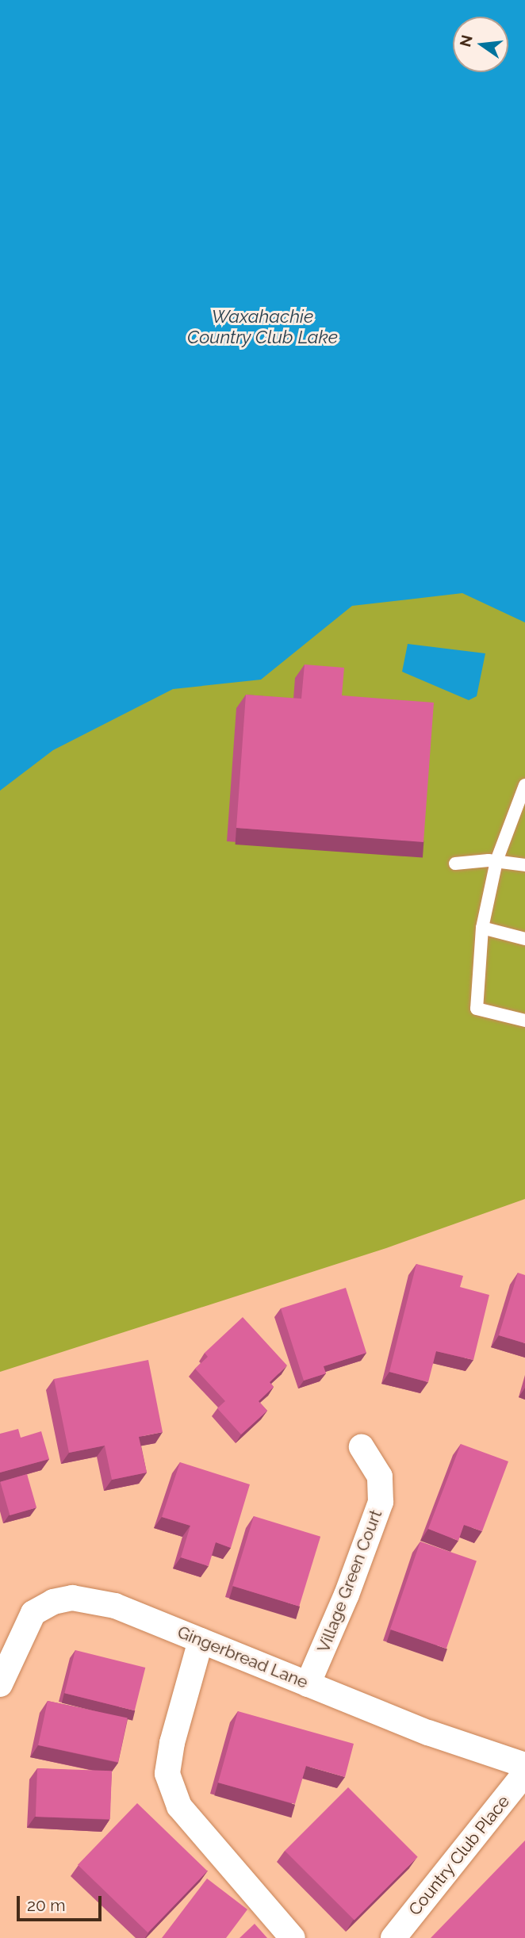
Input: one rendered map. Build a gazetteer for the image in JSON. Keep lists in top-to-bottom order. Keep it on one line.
{"streets":{"street":["Village Green Court","Gingerbread Lane","Country Club Place"]},"crossings":[["Village Green Court","Gingerbread Lane"]],"water":["Waxahachie Country Club Lake"],"scale_bar":"20 m","north":"left"}
